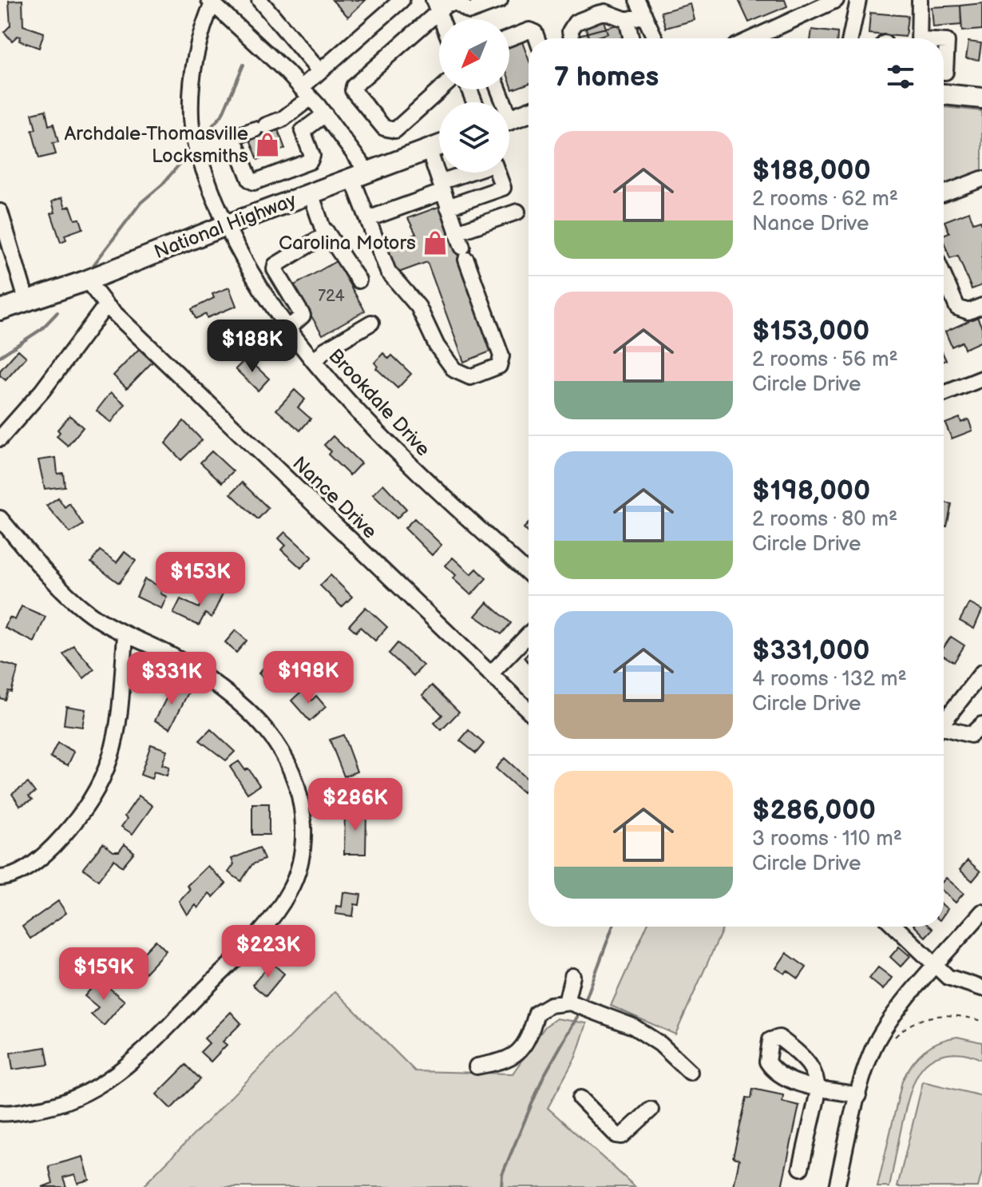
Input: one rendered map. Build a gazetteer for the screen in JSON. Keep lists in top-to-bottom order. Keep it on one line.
{"streets":{"main road":["National Highway"],"street":["Brookdale Drive","Nance Drive"]},"crossings":[["National Highway","Brookdale Drive"],["National Highway","Nance Drive"]],"places":{"shop":["Archdale-Thomasville Locksmiths","Carolina Motors"]},"house_numbers":["724"],"north":"bottom left","page":{"heading":"7 homes","list":[{"name":"$188,000","note":"2 rooms · 62 m² · Nance Drive"},{"name":"$153,000","note":"2 rooms · 56 m² · Circle Drive"},{"name":"$198,000","note":"2 rooms · 80 m² · Circle Drive"},{"name":"$331,000","note":"4 rooms · 132 m² · Circle Drive"},{"name":"$286,000","note":"3 rooms · 110 m² · Circle Drive"}],"price":["$188K","$153K","$198K","$331K","$286K","$223K","$159K"]}}
